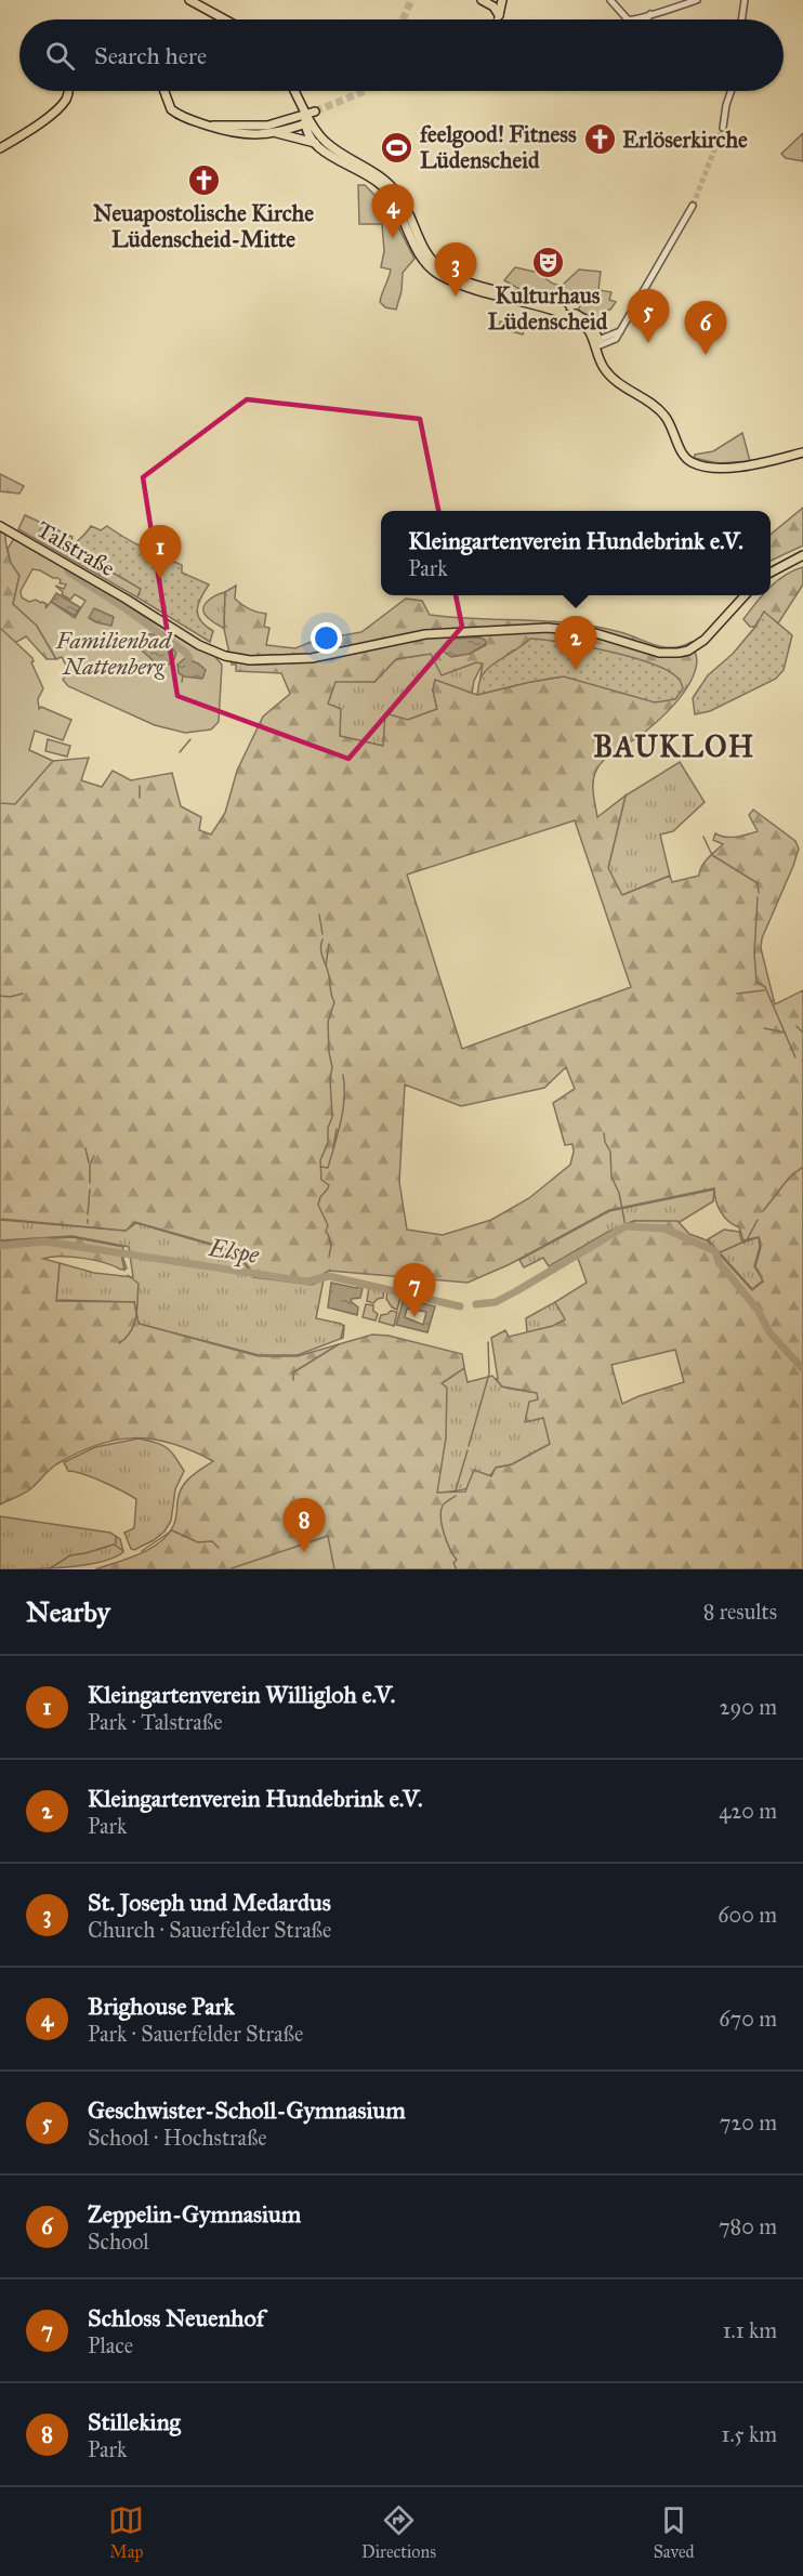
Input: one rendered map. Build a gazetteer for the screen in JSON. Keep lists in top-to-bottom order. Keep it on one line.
{"streets":{"main road":["Talstraße"]},"districts":["BAUKLOH"],"water":["Elspe"],"parks":["Familienbad Nattenberg"],"places":{"church":["Erlöserkirche","Neuapostolische Kirche Lüdenscheid-Mitte"],"sports":["feelgood! Fitness Lüdenscheid"],"theatre":["Kulturhaus Lüdenscheid"]},"page":{"search":"Search here","pins":["4","3","5","6","1","2","7","8"],"popup":["Kleingartenverein Hundebrink e.V.","Park"],"heading":["Nearby","8 results"],"list":[{"mark":"1","name":"Kleingartenverein Willigloh e.V.","note":"Park · Talstraße","value":"290 m"},{"mark":"2","name":"Kleingartenverein Hundebrink e.V.","note":"Park","value":"420 m"},{"mark":"3","name":"St. Joseph und Medardus","note":"Church · Sauerfelder Straße","value":"600 m"},{"mark":"4","name":"Brighouse Park","note":"Park · Sauerfelder Straße","value":"670 m"},{"mark":"5","name":"Geschwister-Scholl-Gymnasium","note":"School · Hochstraße","value":"720 m"},{"mark":"6","name":"Zeppelin-Gymnasium","note":"School","value":"780 m"},{"mark":"7","name":"Schloss Neuenhof","note":"Place","value":"1.1 km"},{"mark":"8","name":"Stilleking","note":"Park","value":"1.5 km"}],"nav":["Map","Directions","Saved"]}}
